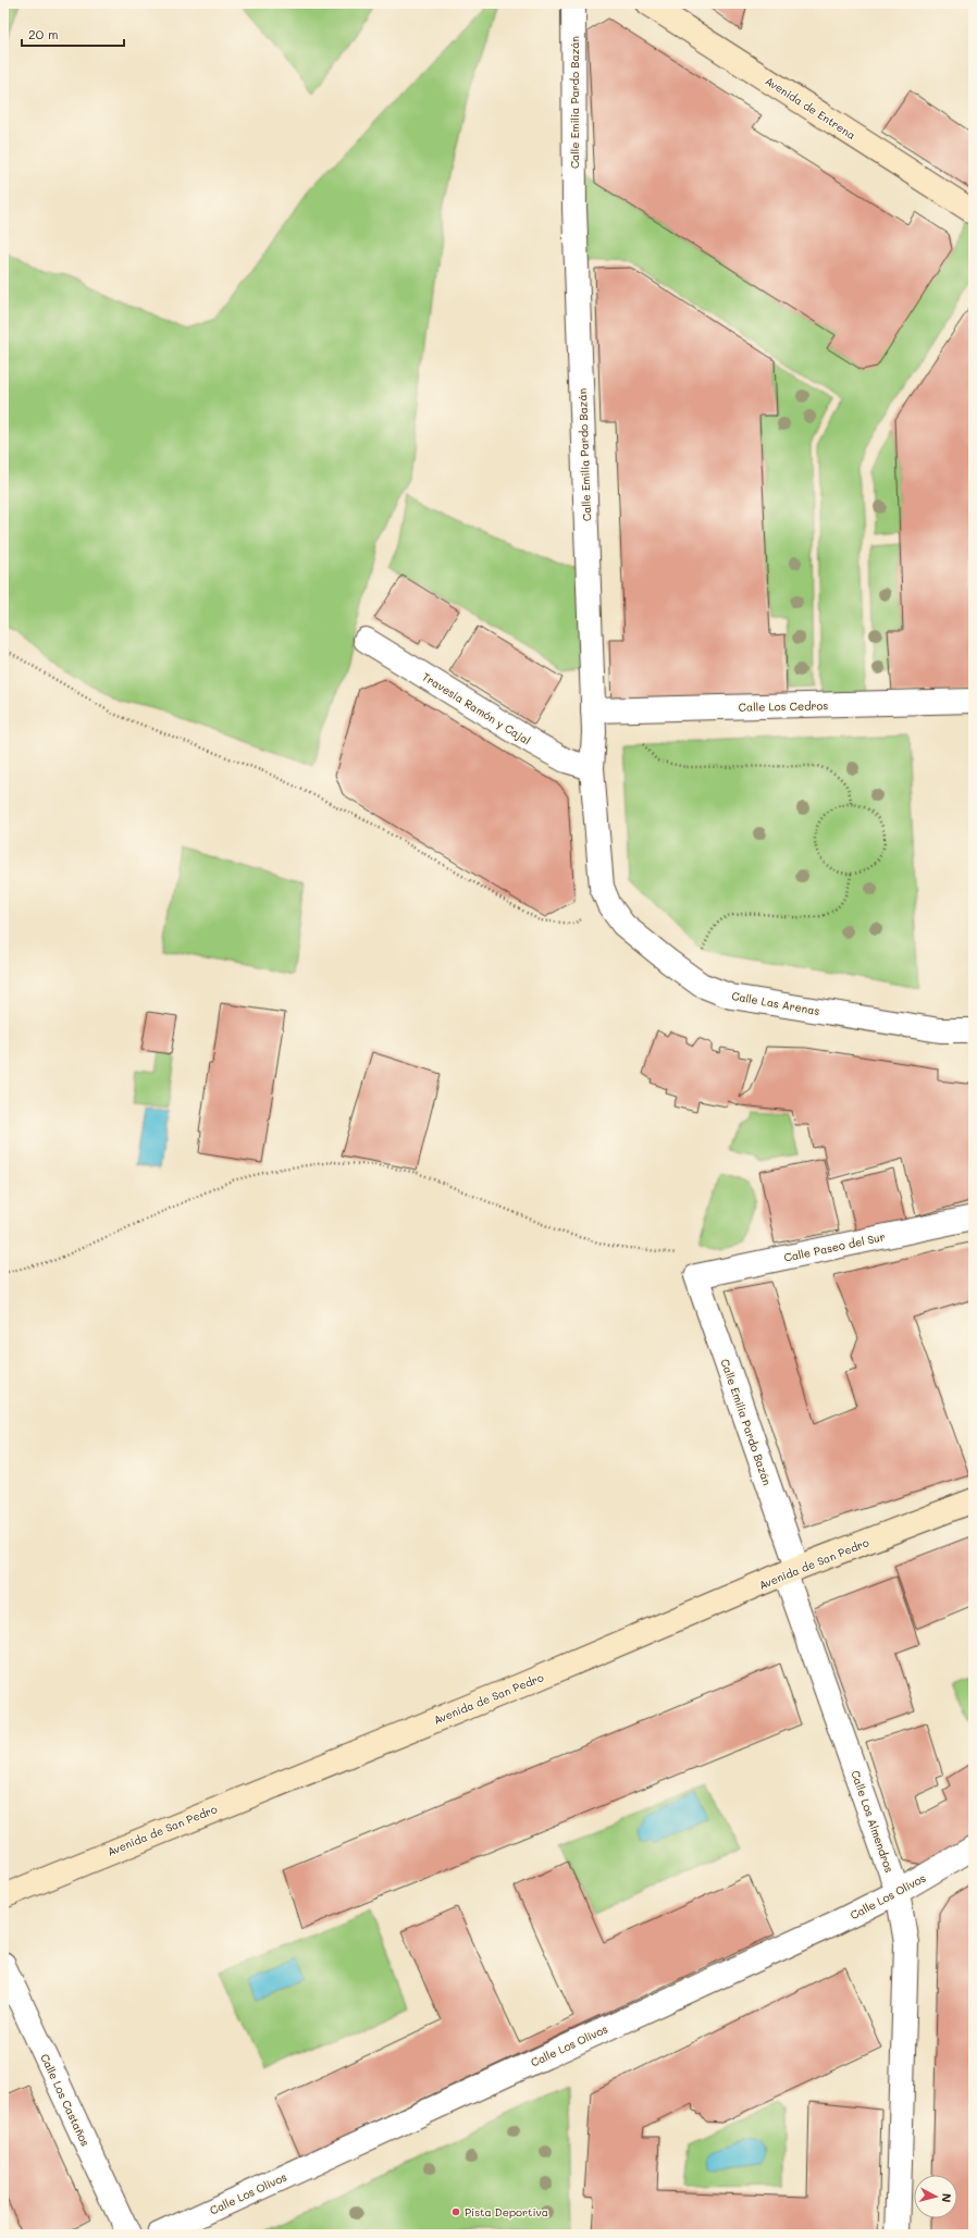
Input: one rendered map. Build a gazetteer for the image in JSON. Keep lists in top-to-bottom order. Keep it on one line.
{"streets":{"main road":["Avenida de Entrena","Avenida de San Pedro"],"street":["Calle Emilia Pardo Bazán","Calle Los Cedros","Travesía Ramón y Cajal","Calle Las Arenas","Calle Paseo del Sur","Calle Los Almendros","Calle Los Olivos","Calle Los Castaños"]},"crossings":[["Calle Emilia Pardo Bazán","Calle Los Cedros"],["Calle Emilia Pardo Bazán","Travesía Ramón y Cajal"],["Calle Emilia Pardo Bazán","Calle Las Arenas"],["Calle Emilia Pardo Bazán","Calle Paseo del Sur"],["Calle Emilia Pardo Bazán","Avenida de San Pedro"],["Calle Emilia Pardo Bazán","Calle Los Almendros"],["Avenida de San Pedro","Calle Los Almendros"],["Calle Los Almendros","Calle Los Olivos"]],"places":["Pista Deportiva"],"scale_bar":"20 m","north":"right"}
